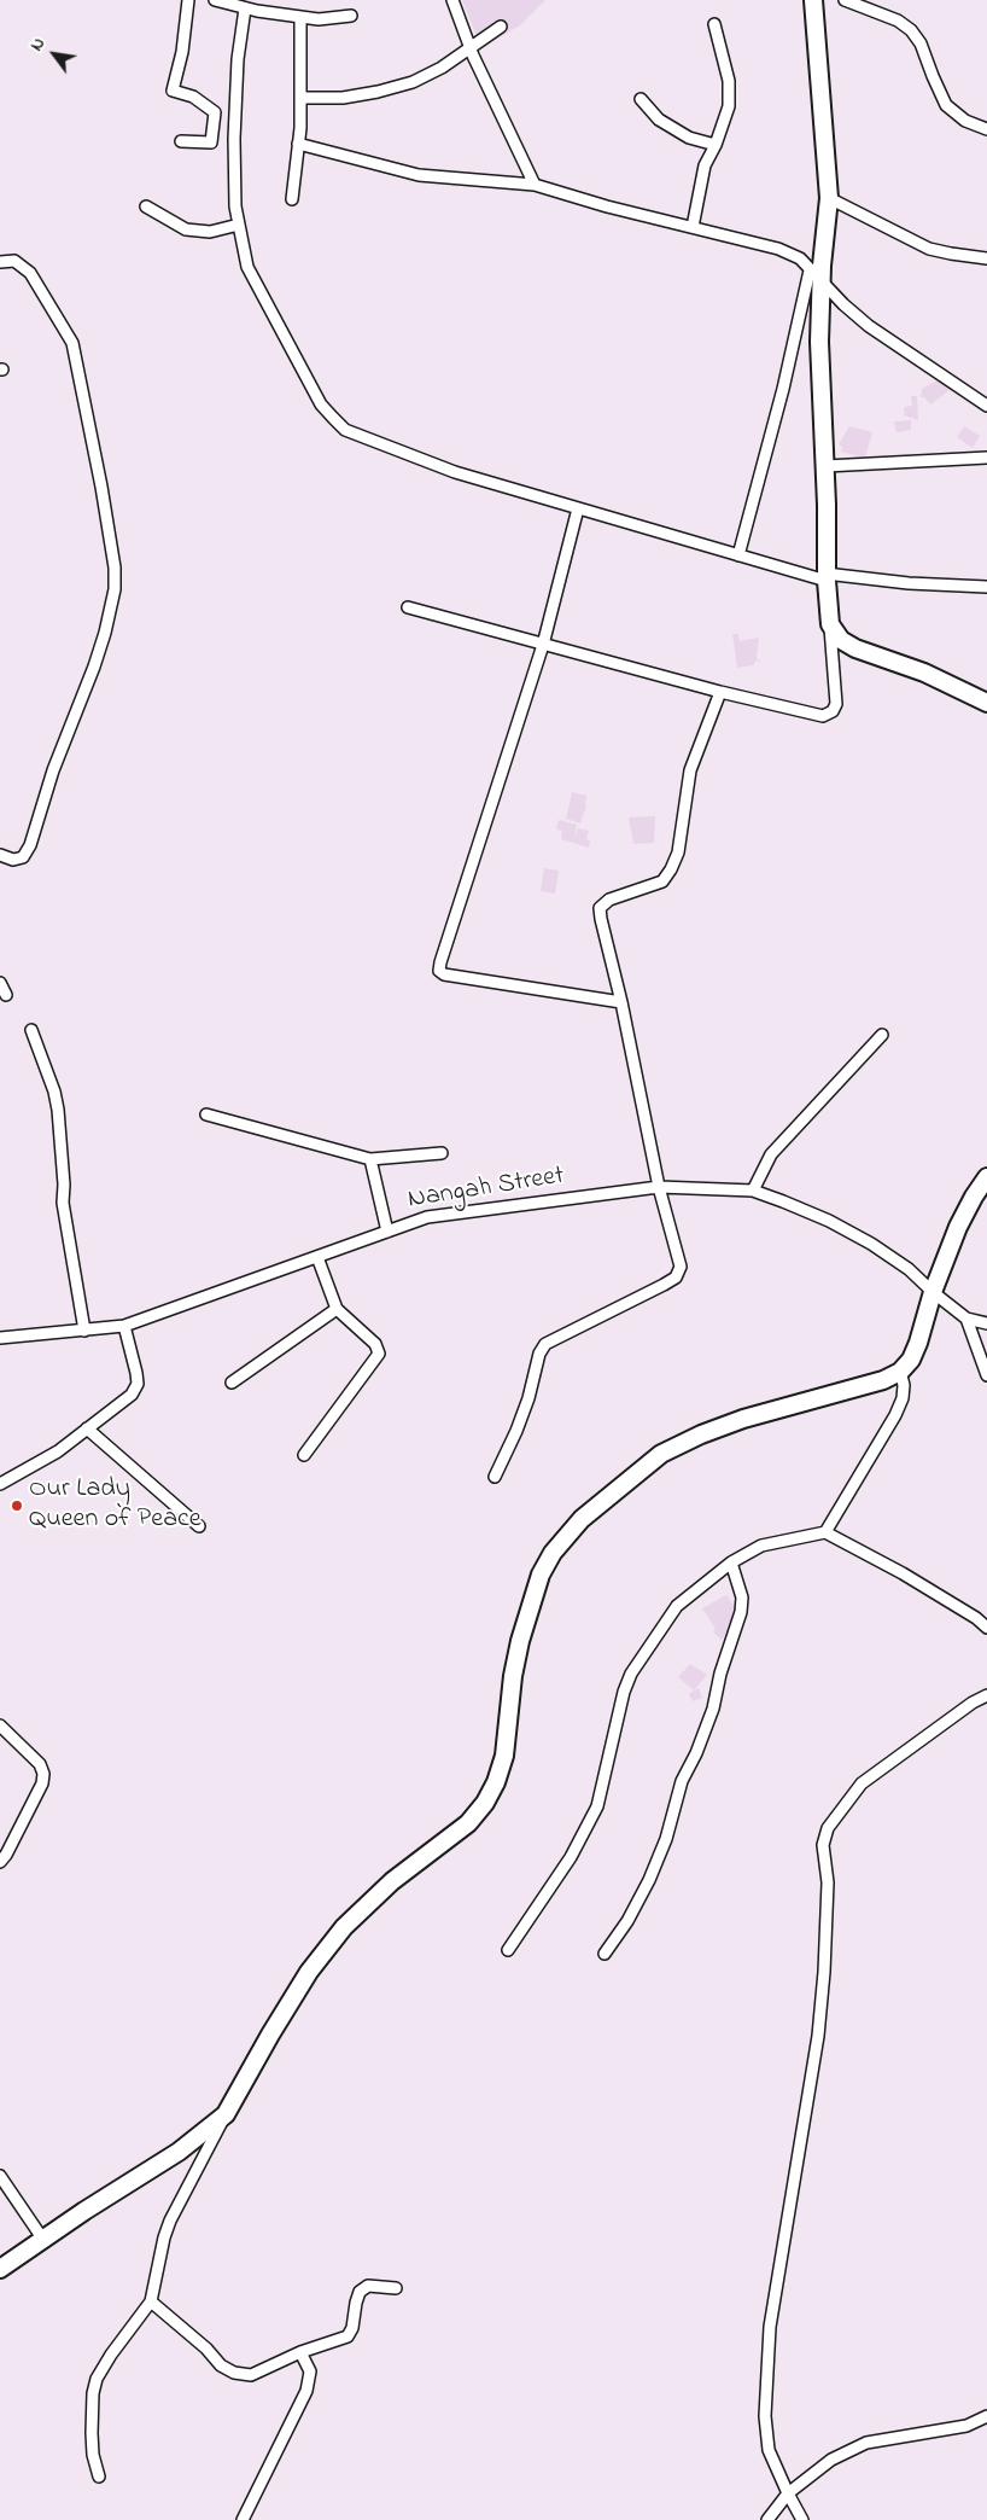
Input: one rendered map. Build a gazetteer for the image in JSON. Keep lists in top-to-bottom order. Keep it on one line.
{"streets":{"street":["Nangah Street"]},"places":["Our Lady Queen of Peace"],"north":"top left"}
